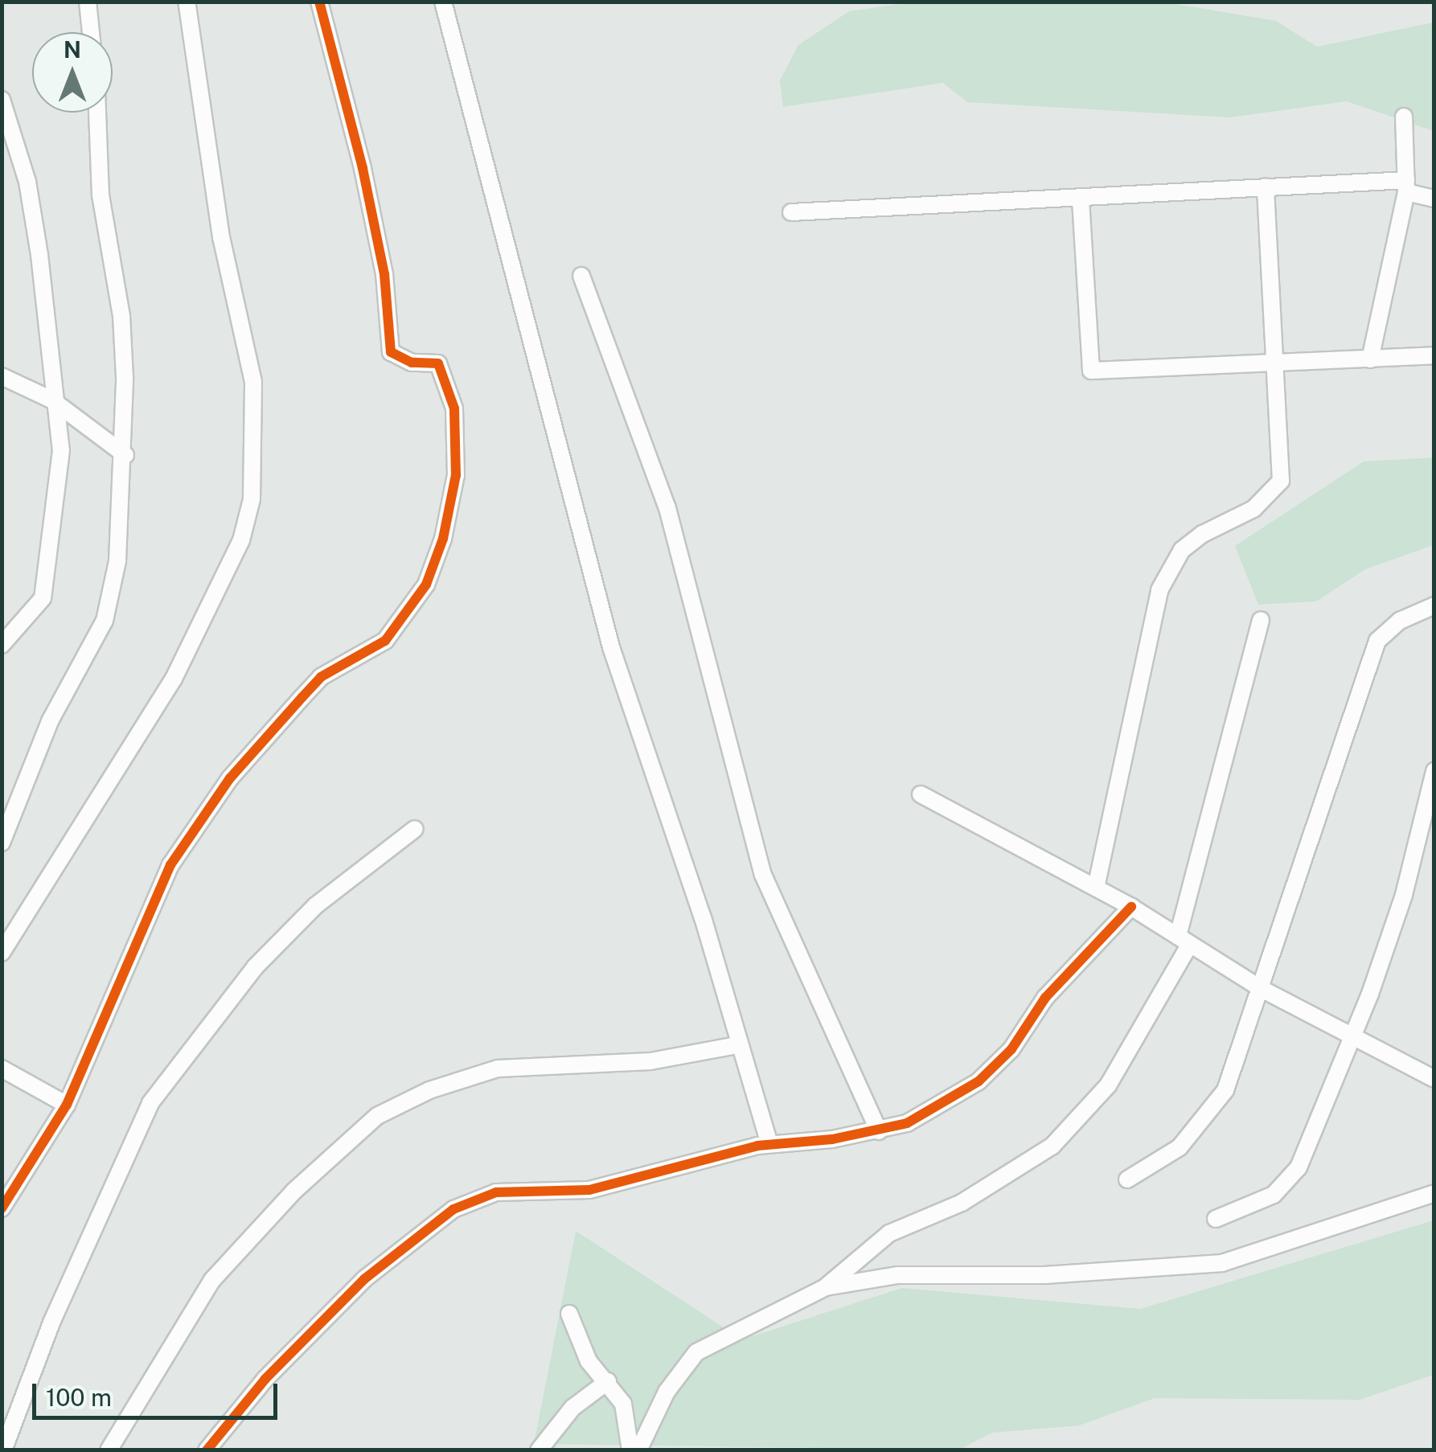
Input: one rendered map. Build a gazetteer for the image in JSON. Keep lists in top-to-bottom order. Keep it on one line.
{"scale_bar":"100 m","north":"top"}
